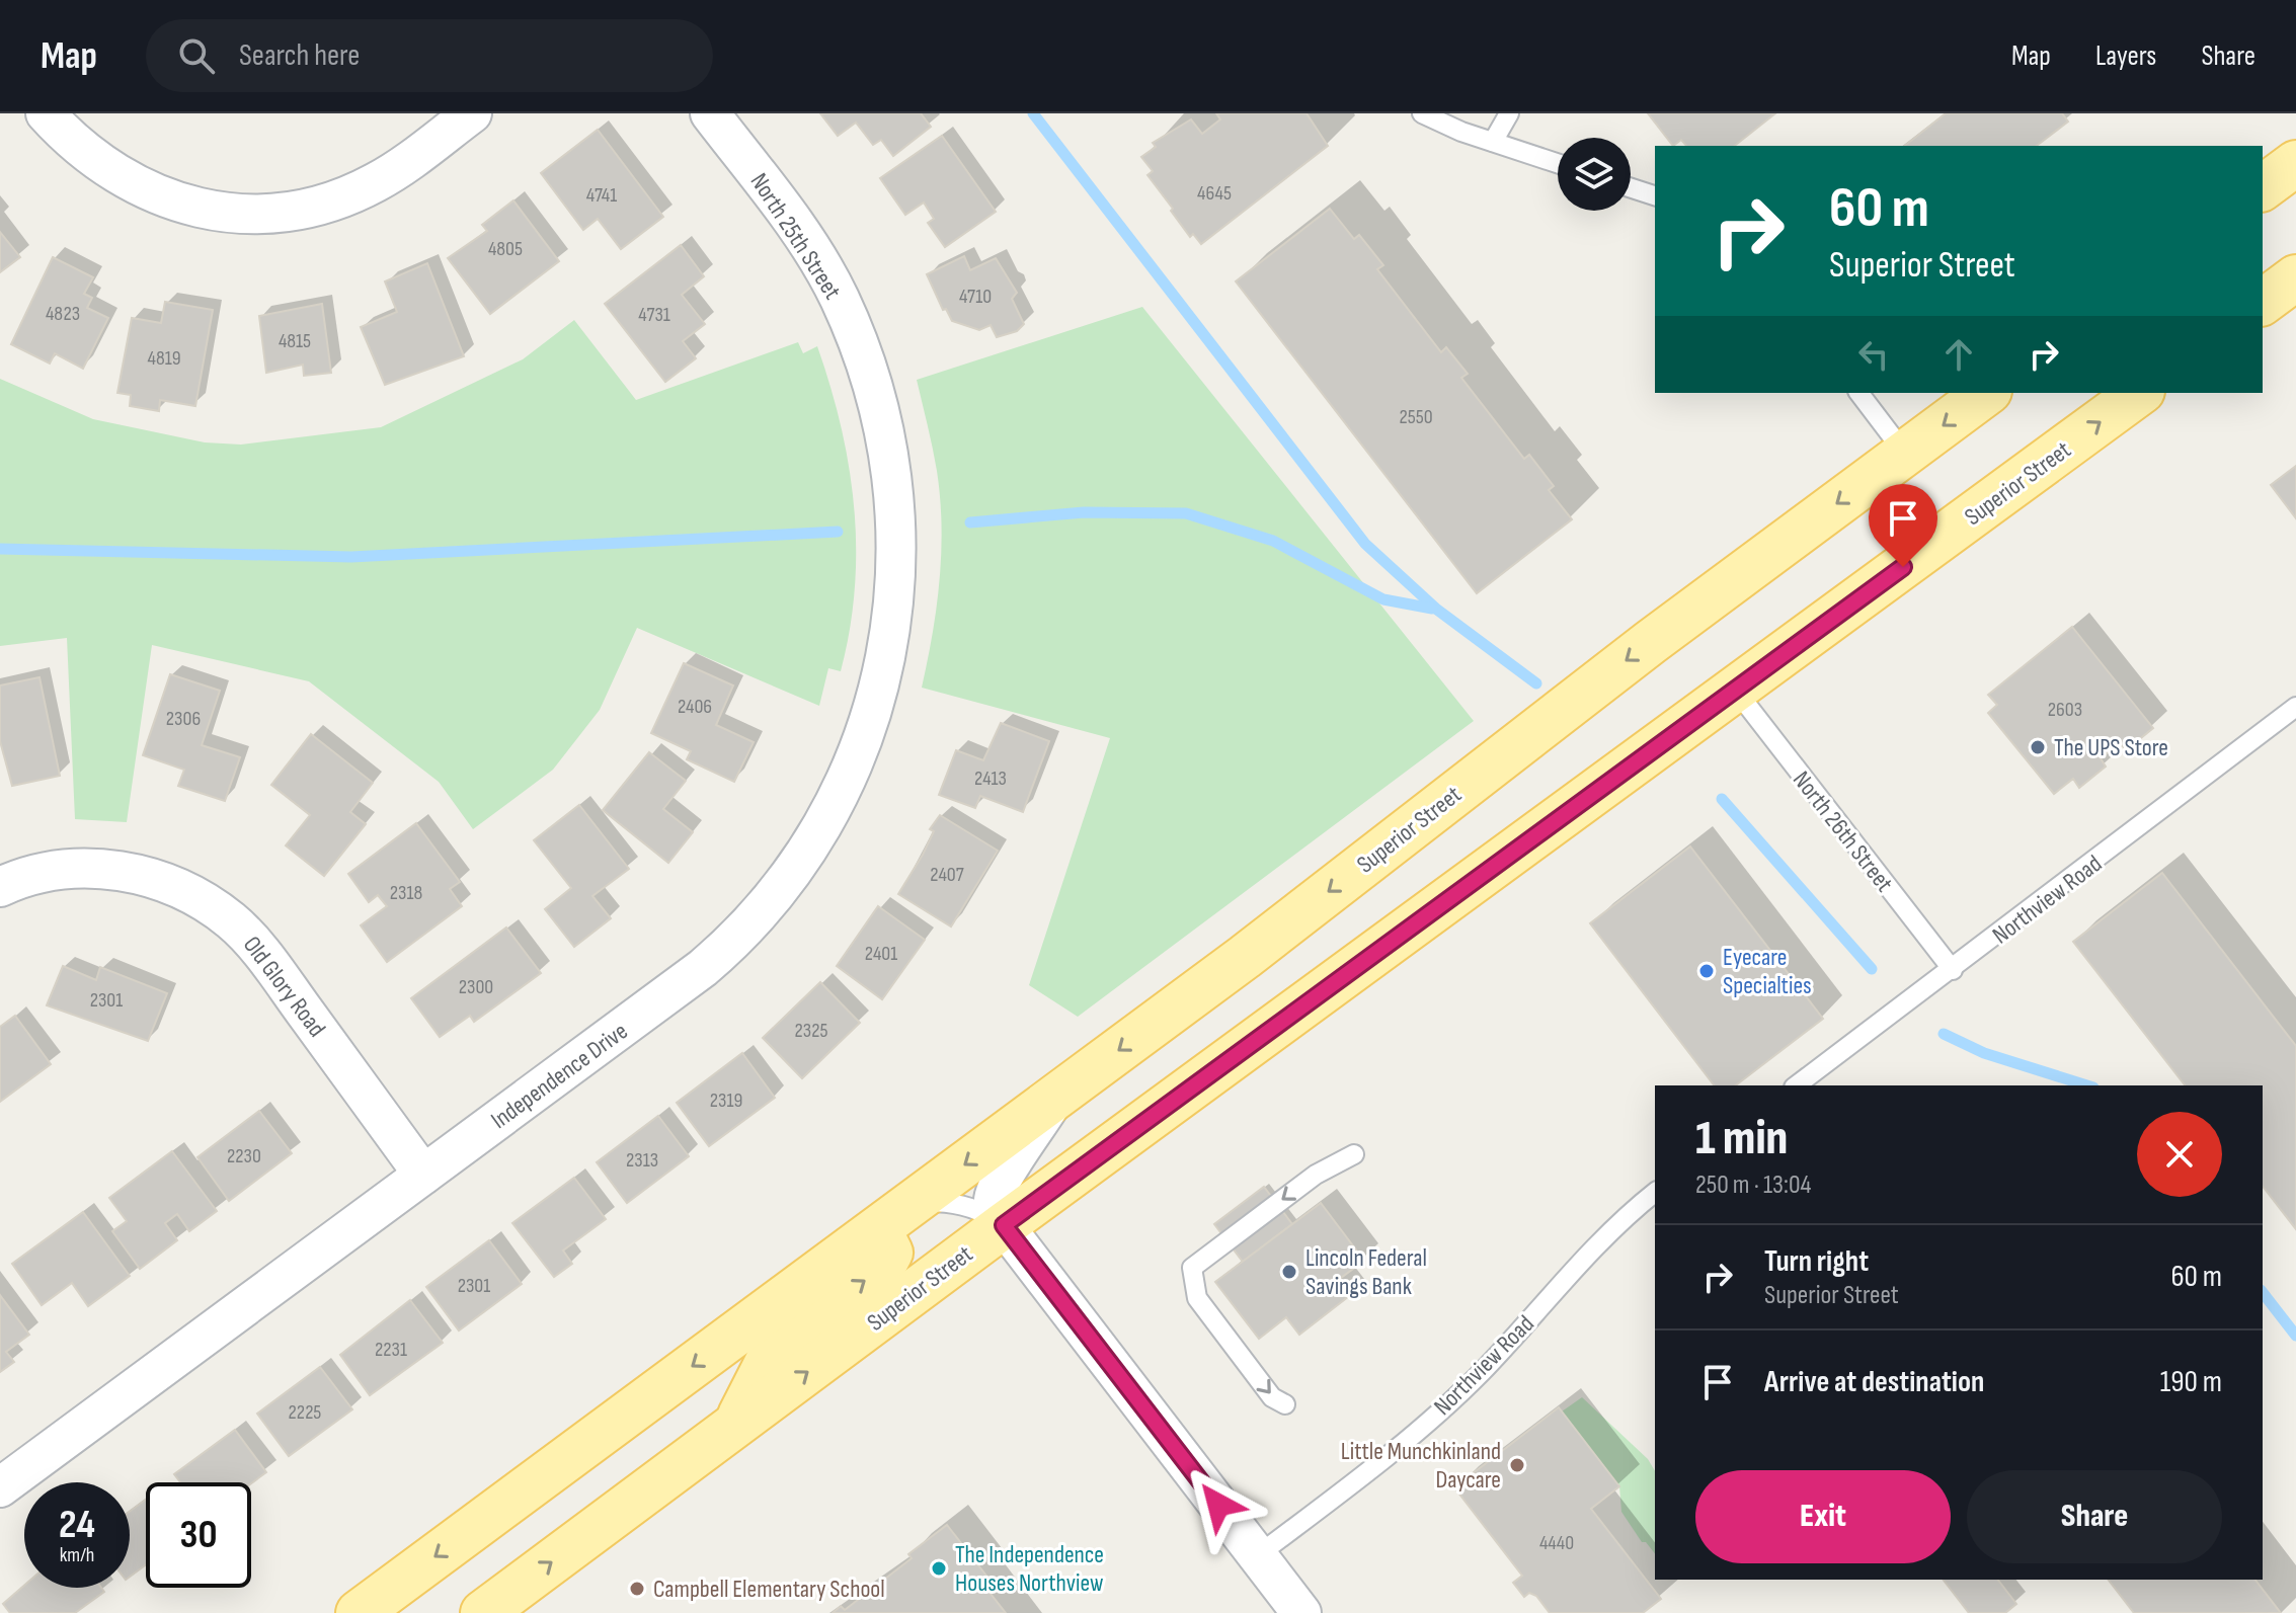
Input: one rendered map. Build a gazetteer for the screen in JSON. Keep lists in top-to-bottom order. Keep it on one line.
{"streets":{"main road":["Superior Street"],"street":["North 25th Street","Old Glory Road","Independence Drive"],"lane":["North 26th Street","Northview Road"]},"crossings":[["North 25th Street","Independence Drive"],["Superior Street","North 26th Street"],["North 26th Street","Northview Road"],["Old Glory Road","Independence Drive"]],"places":["The UPS Store","Eyecare Specialties","Lincoln Federal Savings Bank","Little Munchkinland Daycare","The Independence Houses Northview","Campbell Elementary School"],"house_numbers":["4645","4741","4805","4710","4823","4731","4815","4819","2550","2406","2603","2306","2413","2407","2318","2401","2300","2301","2325","2319","2230","2313","2301","2231","2225","4440"],"page":{"header":"Map","search":"Search here","nav":["Map","Layers","Share"],"turn":["60 m","Superior Street"],"heading":["1 min","250 m · 13:04"],"list":[{"name":"Turn right","note":"Superior Street","value":"60 m"},{"name":"Arrive at destination","value":"190 m"}],"buttons":["Exit","Share"],"speed":"24 km/h","limit":"30"}}
